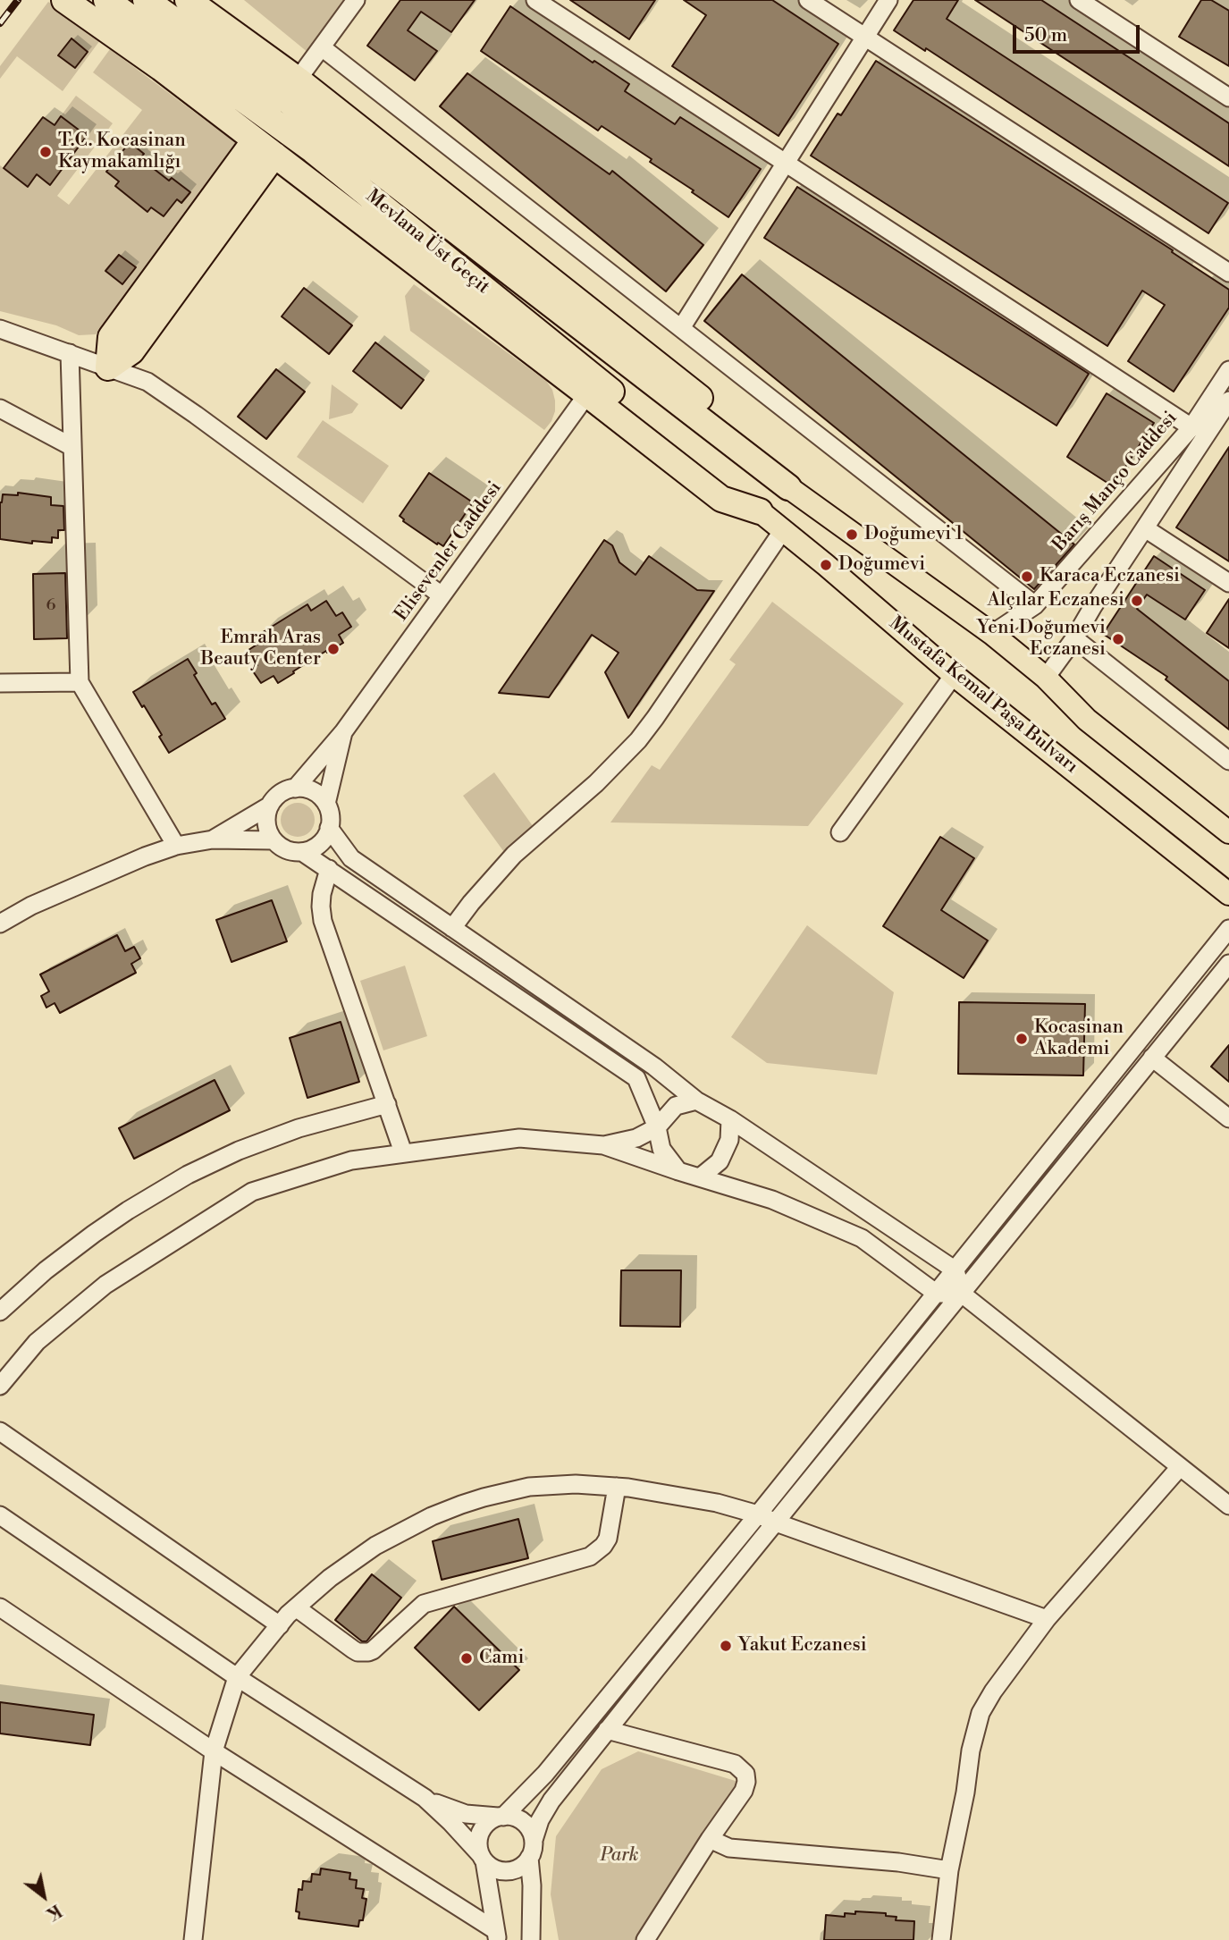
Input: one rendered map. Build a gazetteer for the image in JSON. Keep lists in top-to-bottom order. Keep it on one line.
{"streets":{"highway":["Mevlana Üst Geçit","Mustafa Kemal Paşa Bulvarı"],"street":["Barış Manço Caddesi","Elisevenler Caddesi"]},"crossings":[["Mevlana Üst Geçit","Mustafa Kemal Paşa Bulvarı"]],"parks":["Park"],"places":["T.C. Kocasinan Kaymakamlığı","Doğumevi 1","Doğumevi","Karaca Eczanesi","Alçılar Eczanesi","Yeni Doğumevi Eczanesi","Emrah Aras Beauty Center","Kocasinan Akademi","Yakut Eczanesi","Cami"],"house_numbers":["6"],"scale_bar":"50 m","north":"bottom right"}
